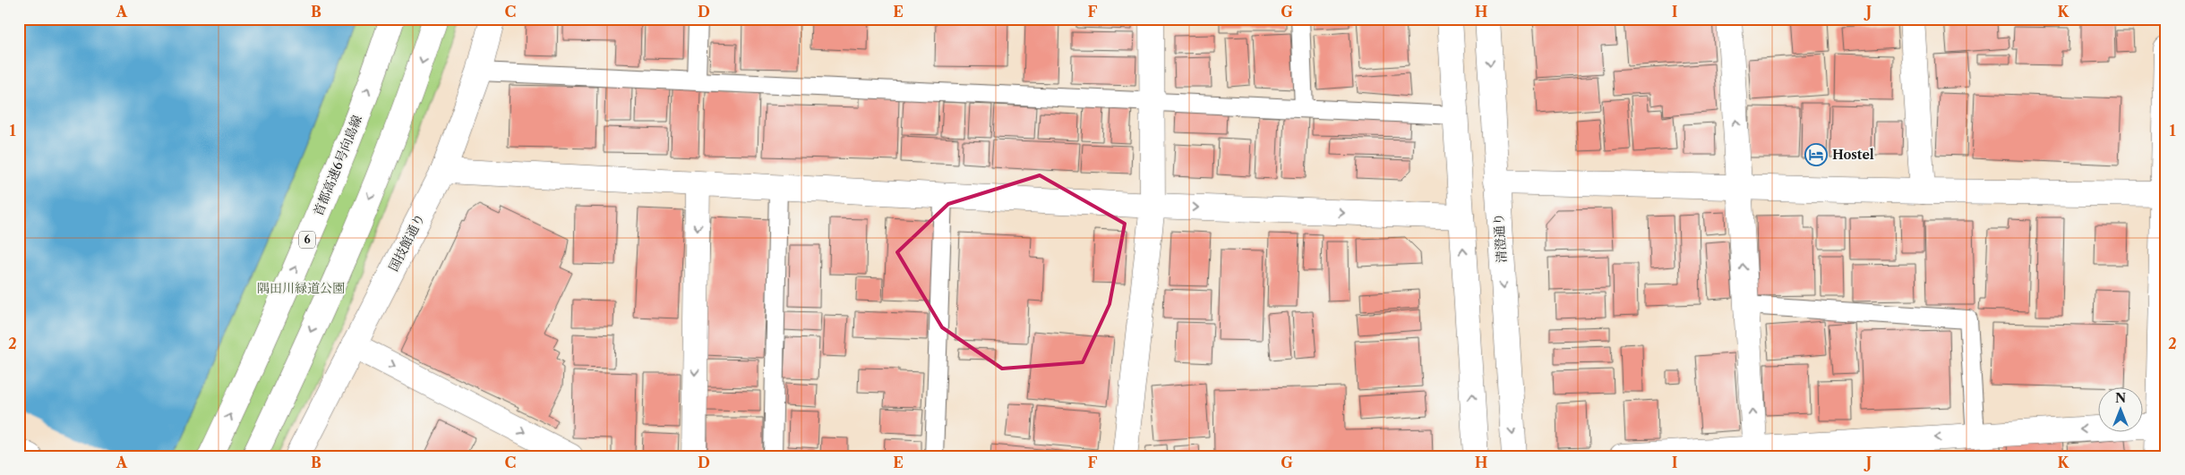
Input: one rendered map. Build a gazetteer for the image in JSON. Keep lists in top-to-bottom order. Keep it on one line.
{"streets":{"main road":["首都高速6号向島線","清澄通り","6","国技館通り"]},"parks":["隅田川緑道公園"],"places":{"hotel":["Hostel"]},"north":"top","grid":{"columns":["A","B","C","D","E","F","G","H","I","J","K"],"rows":["1","2"]}}
